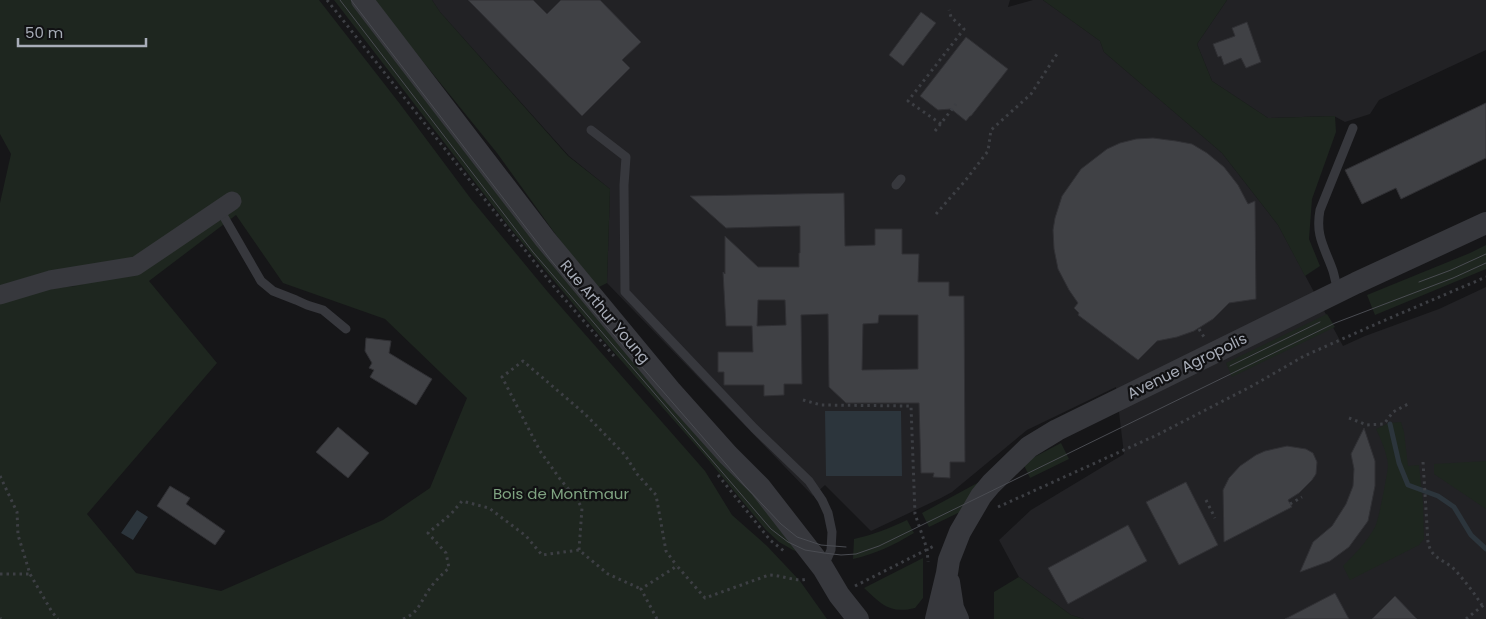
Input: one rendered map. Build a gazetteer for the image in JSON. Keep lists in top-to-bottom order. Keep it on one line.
{"streets":{"street":["Rue Arthur Young","Avenue Agropolis"]},"parks":["Bois de Montmaur"],"scale_bar":"50 m"}
